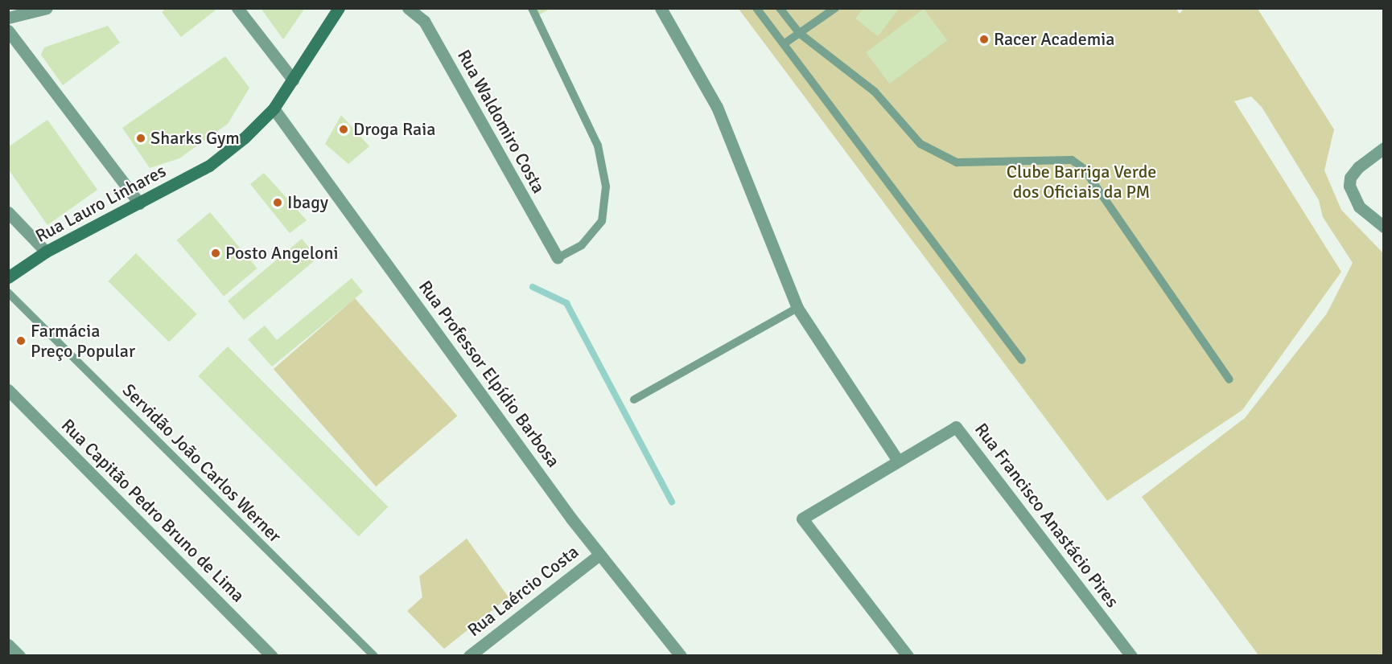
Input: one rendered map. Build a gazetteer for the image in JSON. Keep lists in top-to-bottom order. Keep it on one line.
{"streets":{"main road":["Rua Lauro Linhares"],"street":["Rua Waldomiro Costa","Rua Professor Elpídio Barbosa","Rua Capitão Pedro Bruno de Lima","Rua Francisco Anastácio Pires","Rua Laércio Costa"],"lane":["Servidão João Carlos Werner"]},"crossings":[["Rua Lauro Linhares","Rua Professor Elpídio Barbosa"],["Rua Professor Elpídio Barbosa","Rua Laércio Costa"]],"parks":["Clube Barriga Verde dos Oficiais da PM"],"places":["Racer Academia","Droga Raia","Sharks Gym","Ibagy","Posto Angeloni","Farmácia Preço Popular"]}
